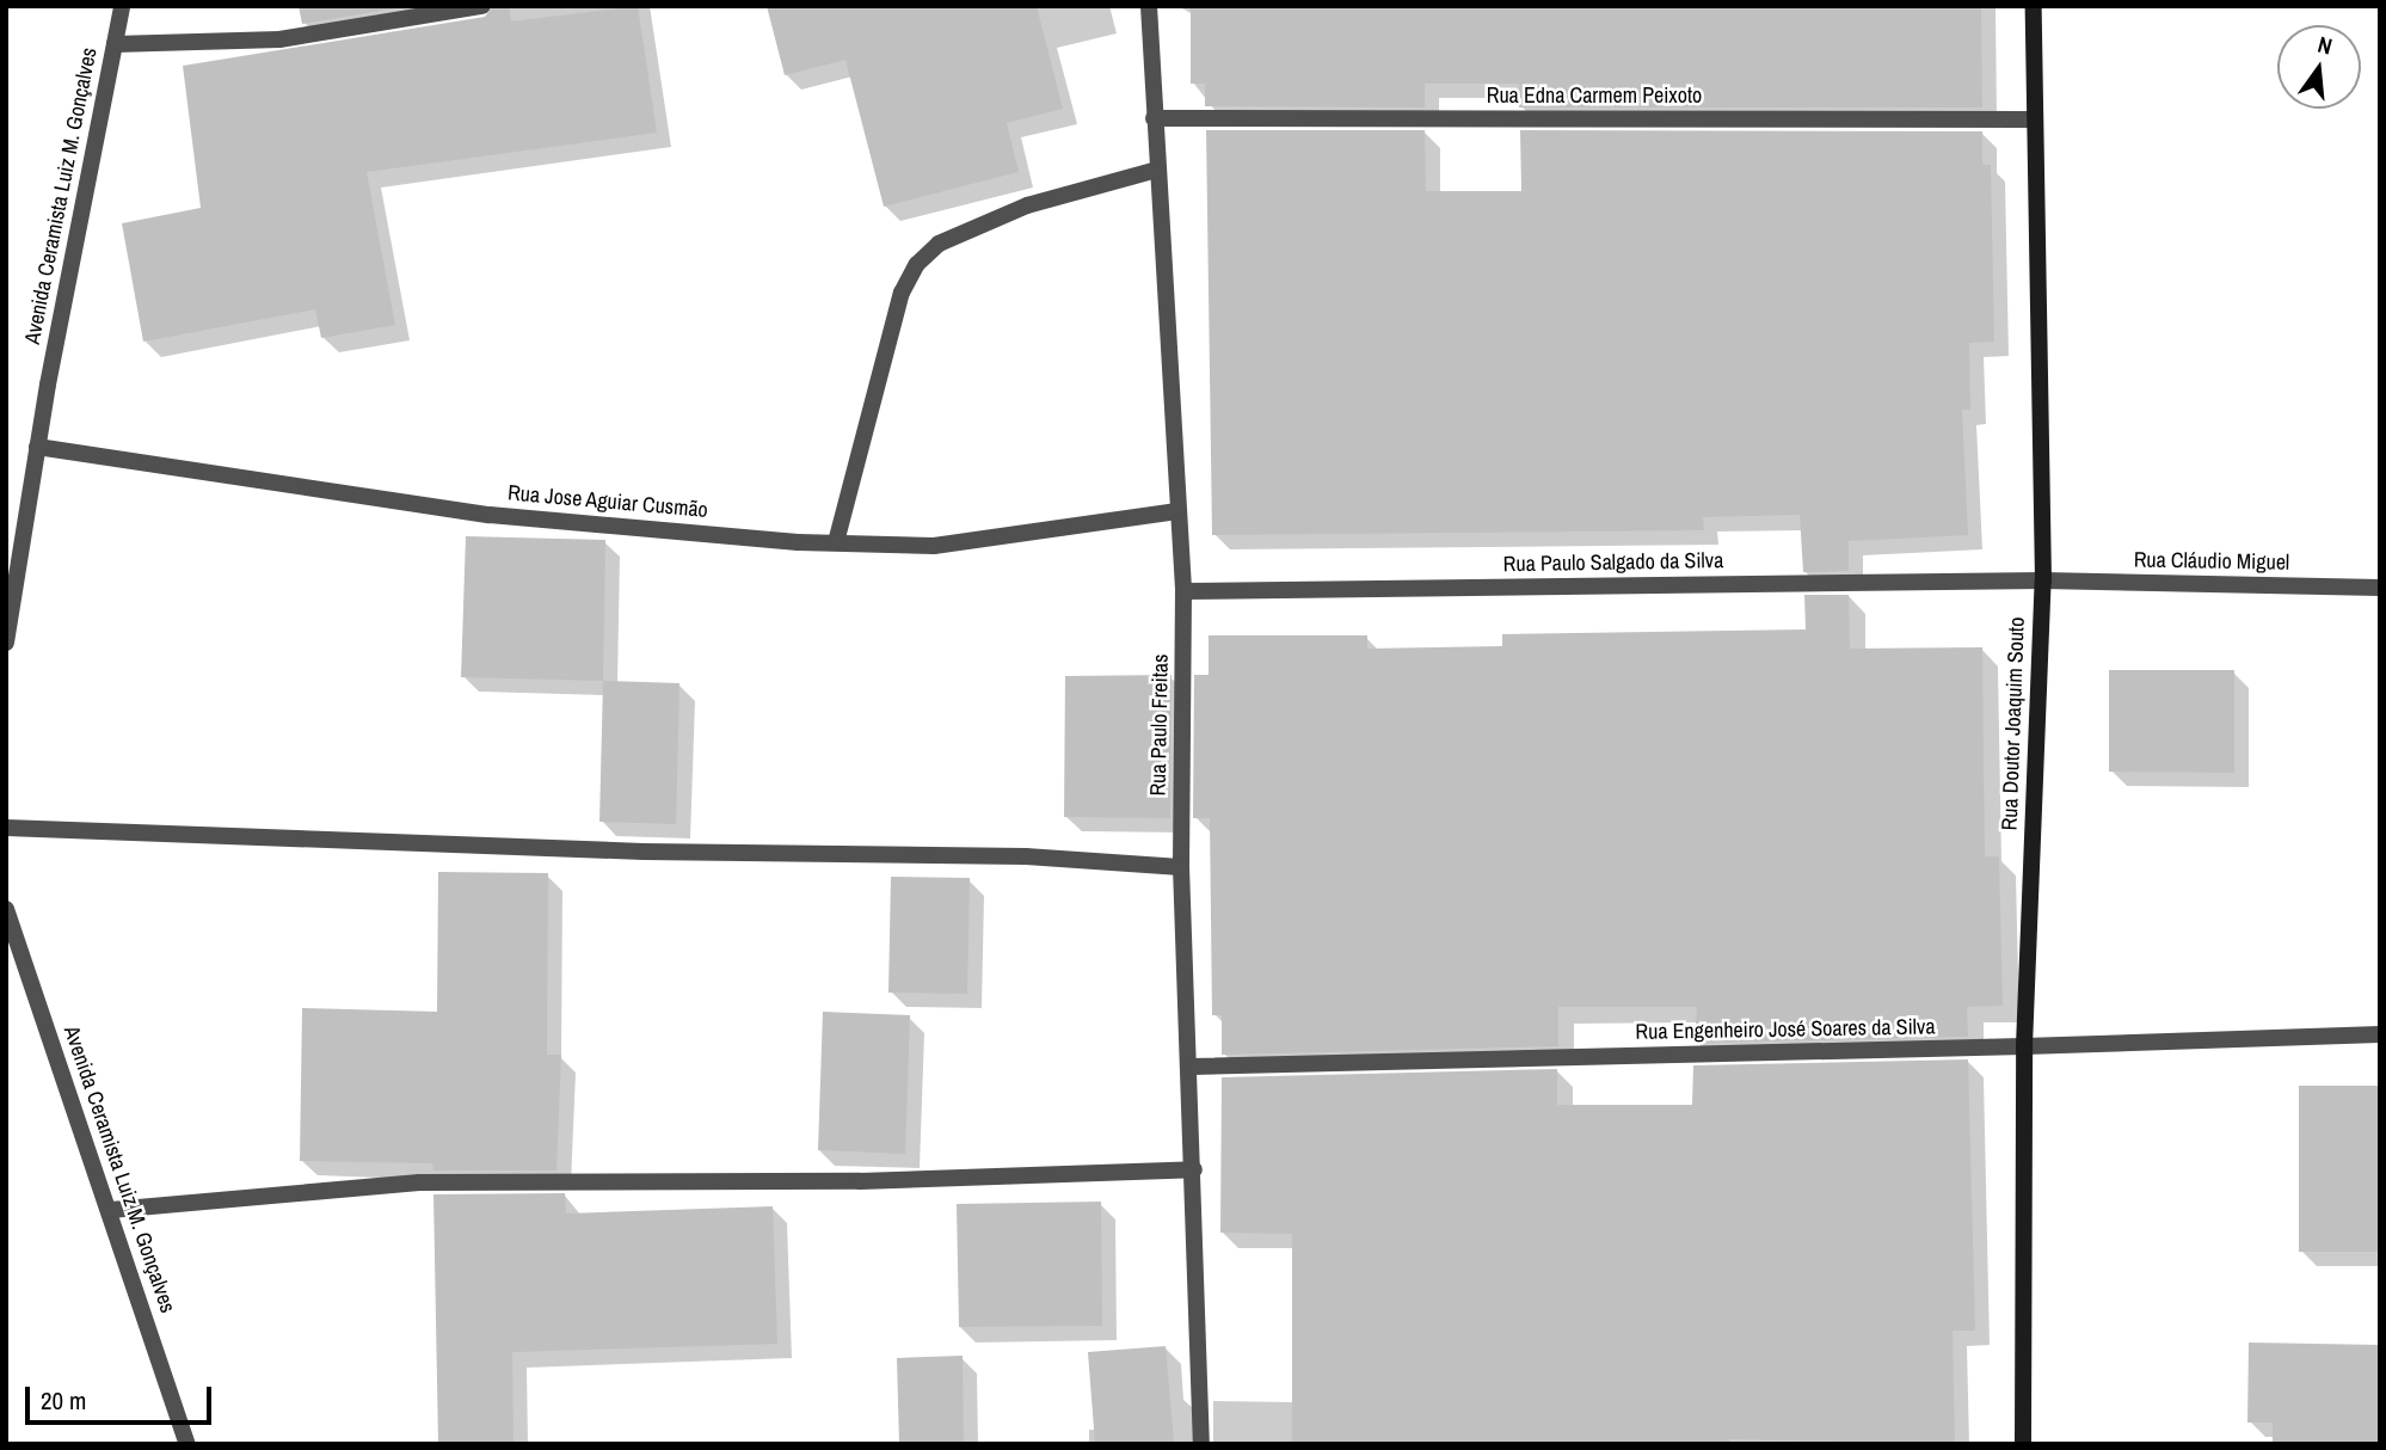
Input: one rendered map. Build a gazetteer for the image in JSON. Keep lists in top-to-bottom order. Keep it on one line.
{"streets":{"street":["Rua Edna Carmem Peixoto","Avenida Ceramista Luiz M. Gonçalves","Rua Jose Aguiar Cusmão","Rua Cláudio Miguel","Rua Paulo Salgado da Silva","Rua Doutor Joaquim Souto","Rua Paulo Freitas","Rua Engenheiro José Soares da Silva"]},"crossings":[["Rua Edna Carmem Peixoto","Rua Doutor Joaquim Souto"],["Rua Edna Carmem Peixoto","Rua Paulo Freitas"],["Avenida Ceramista Luiz M. Gonçalves","Rua Jose Aguiar Cusmão"],["Rua Jose Aguiar Cusmão","Rua Paulo Freitas"],["Rua Cláudio Miguel","Rua Paulo Salgado da Silva"],["Rua Cláudio Miguel","Rua Doutor Joaquim Souto"],["Rua Paulo Salgado da Silva","Rua Doutor Joaquim Souto"],["Rua Paulo Salgado da Silva","Rua Paulo Freitas"],["Rua Doutor Joaquim Souto","Rua Engenheiro José Soares da Silva"],["Rua Paulo Freitas","Rua Engenheiro José Soares da Silva"]],"scale_bar":"20 m","north":"top"}
